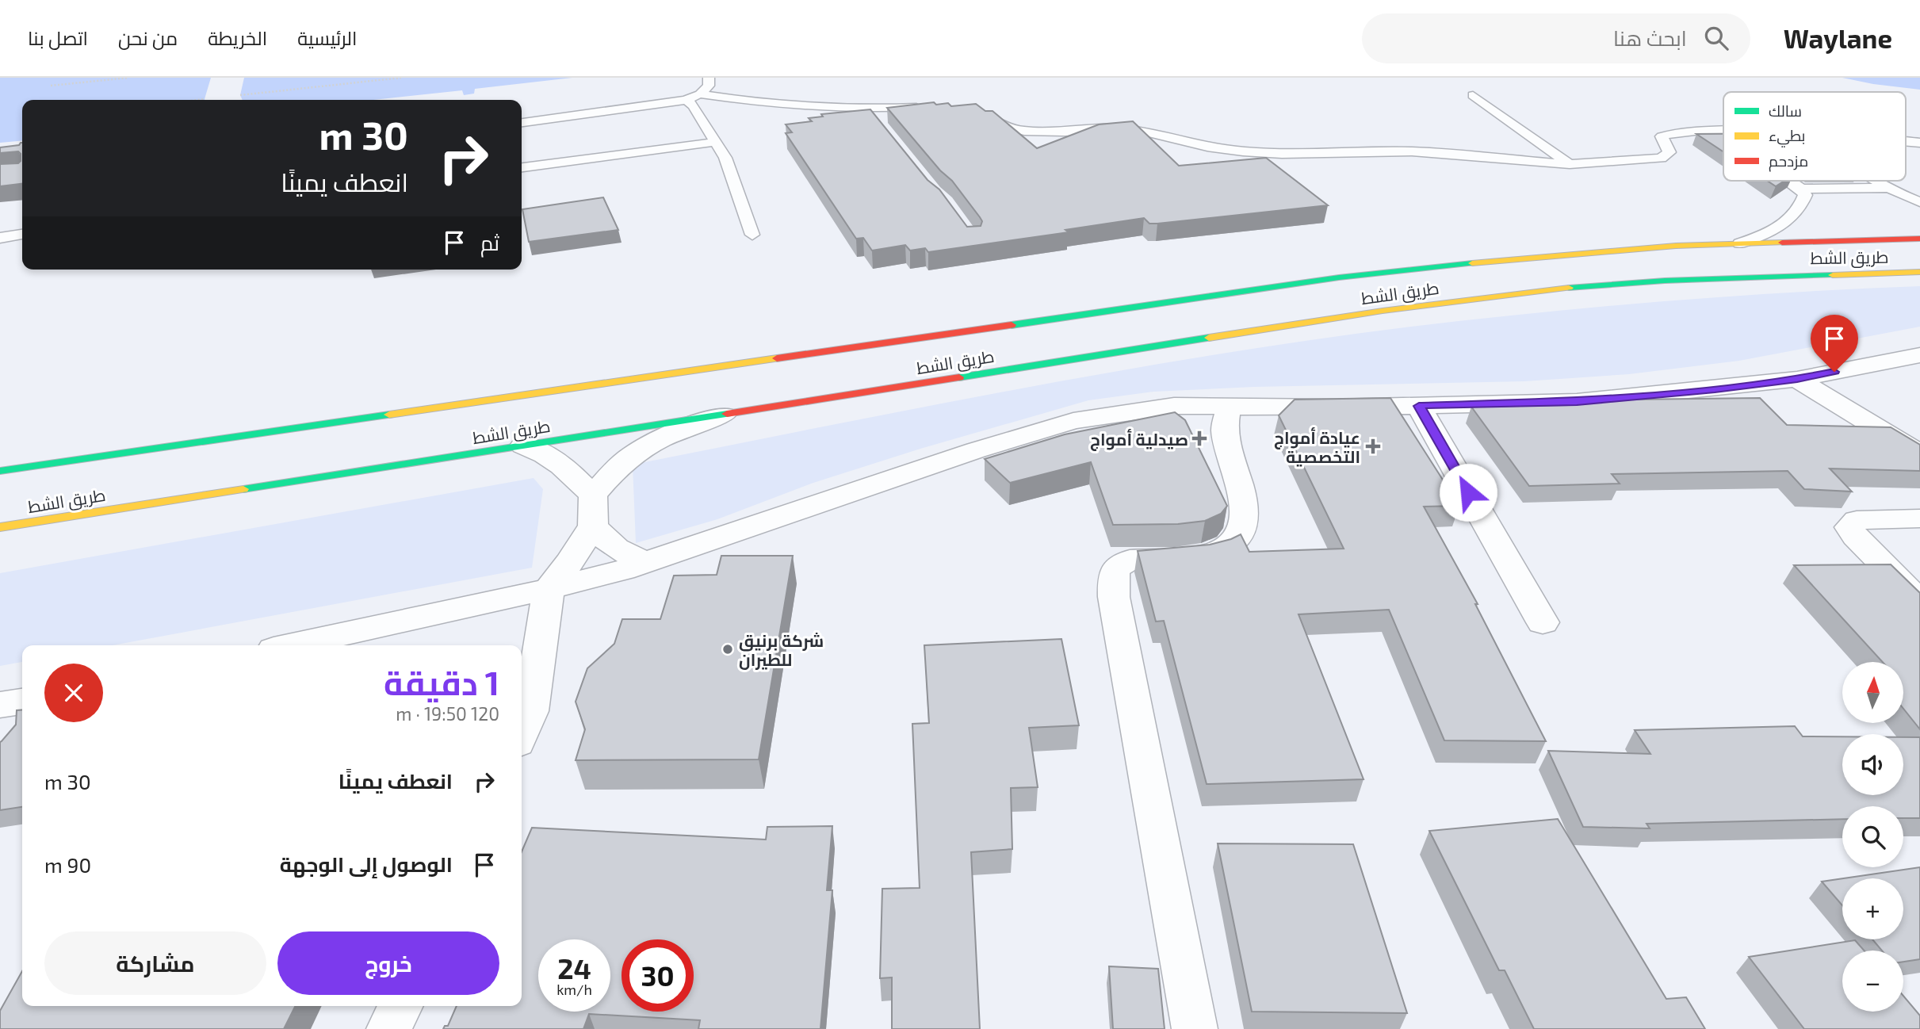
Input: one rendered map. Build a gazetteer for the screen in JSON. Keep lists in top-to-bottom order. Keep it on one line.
{"streets":{"highway":["طريق الشط"]},"places":{"health":["صيدلية أمواج","عيادة أمواج التخصصية"],"other":["شركة برنيق للطيران"]},"legend":["سالك","بطيء","مزدحم"],"north":"top","page":{"header":"Waylane","search":"ابحث هنا","nav":["الرئيسية","الخريطة","من نحن","اتصل بنا"],"turn":["30 m","انعطف يمينًا"],"then":"ثم","heading":["1 دقيقة","120 m · 19:50"],"map_buttons":["+","−"],"list":[{"name":"انعطف يمينًا","value":"30 m"},{"name":"الوصول إلى الوجهة","value":"90 m"}],"buttons":["خروج","مشاركة"],"speed":"24 km/h","limit":"30"}}
